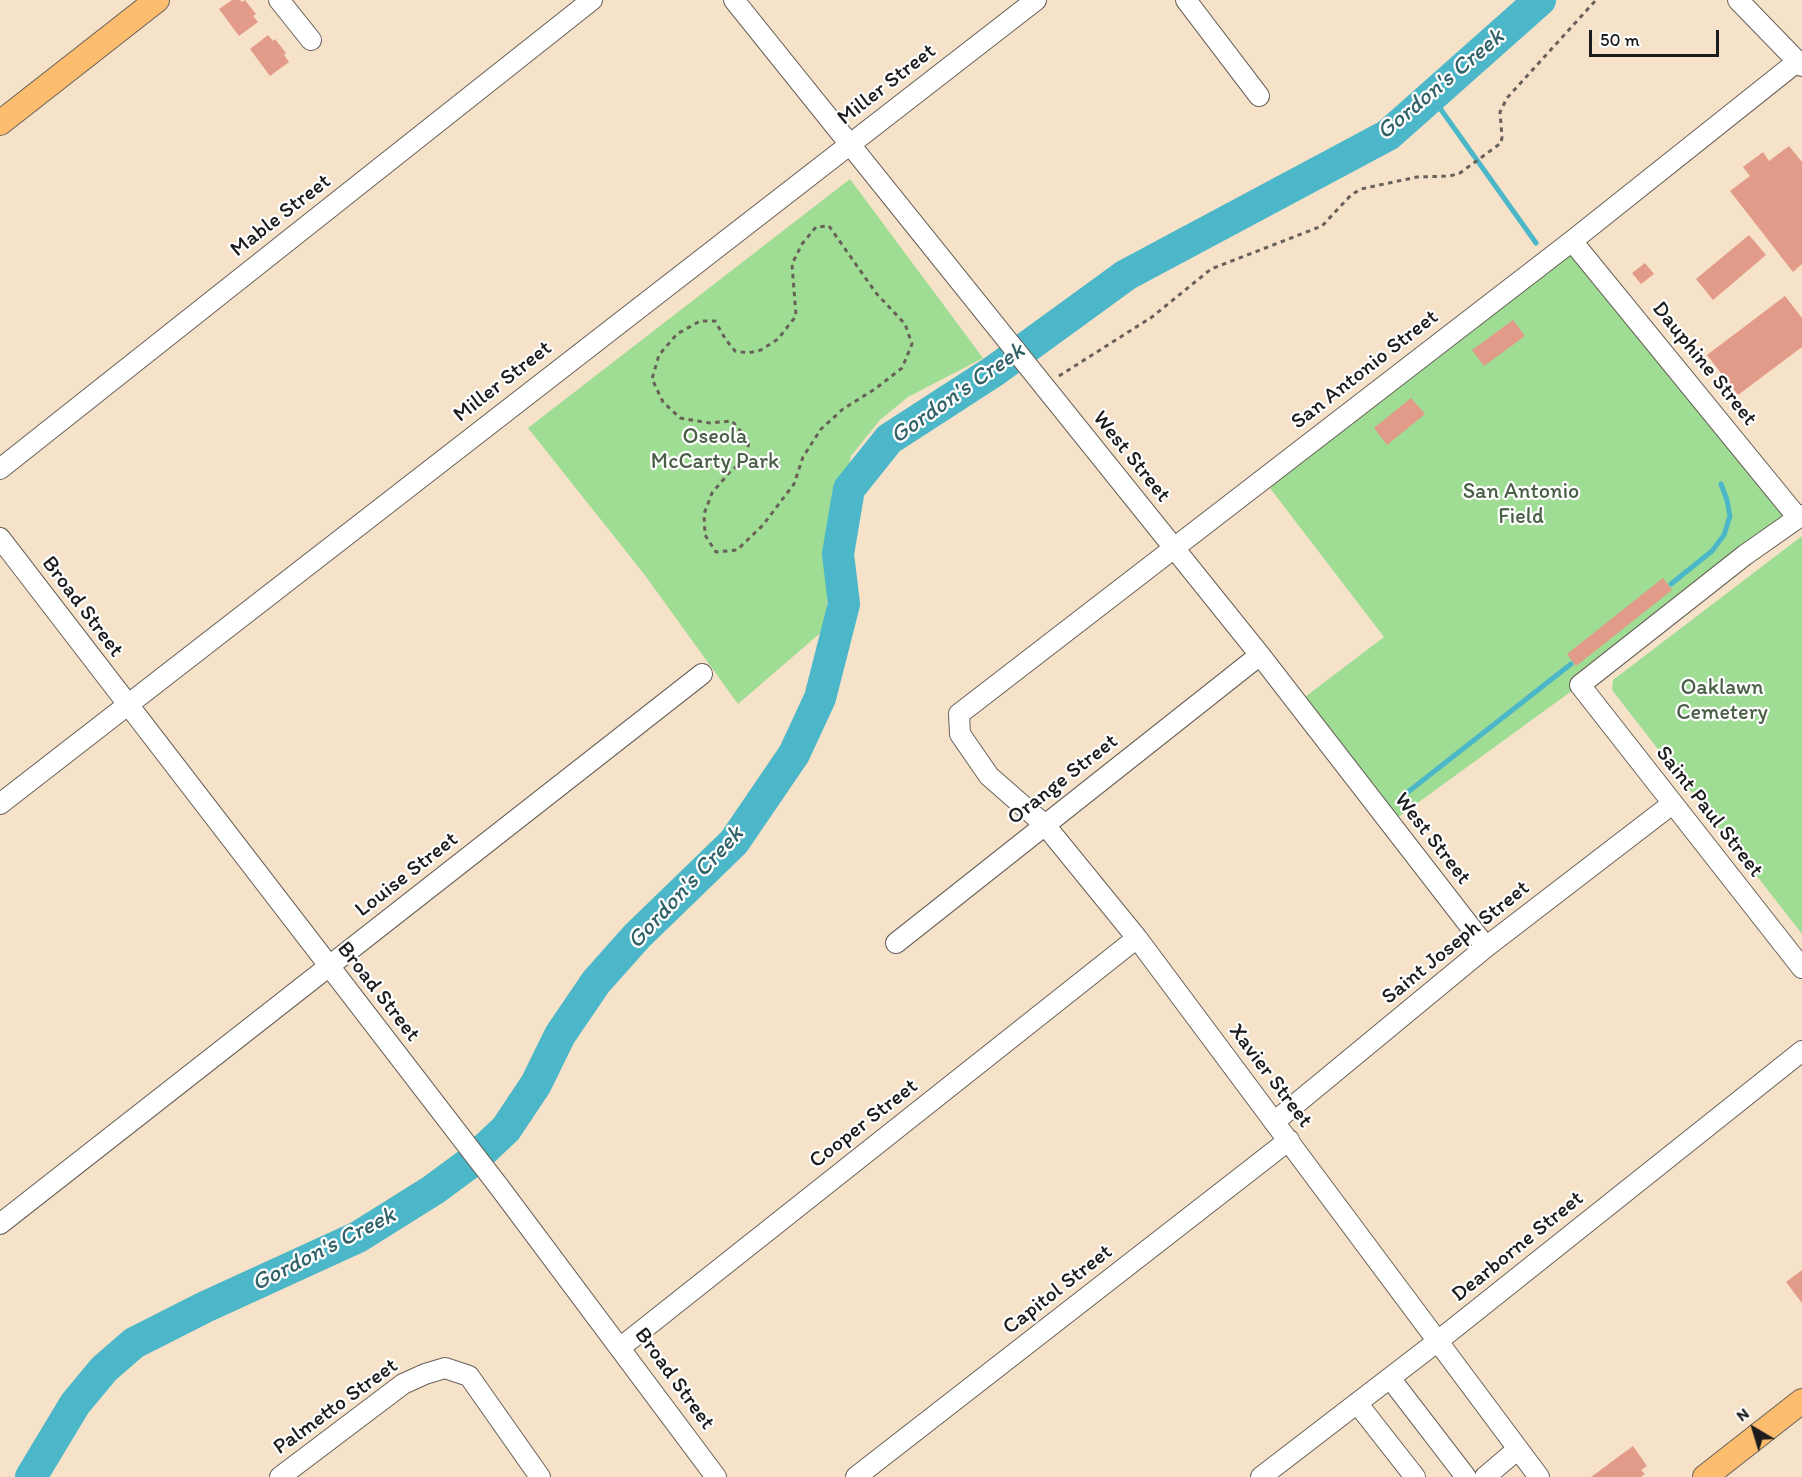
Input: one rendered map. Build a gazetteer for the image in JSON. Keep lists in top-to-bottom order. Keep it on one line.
{"streets":{"street":["Miller Street","Mable Street","Dauphine Street","San Antonio Street","West Street","Broad Street","Orange Street","Saint Paul Street","Louise Street","Saint Joseph Street","Xavier Street","Cooper Street","Dearborne Street","Capitol Street","Palmetto Street"]},"crossings":[["Miller Street","West Street"],["Miller Street","Broad Street"],["Dauphine Street","San Antonio Street"],["Dauphine Street","Saint Paul Street"],["San Antonio Street","West Street"],["San Antonio Street","Xavier Street"],["West Street","Orange Street"],["West Street","Saint Joseph Street"],["Broad Street","Louise Street"],["Broad Street","Cooper Street"],["Orange Street","Xavier Street"],["Saint Paul Street","Saint Joseph Street"],["Saint Joseph Street","Xavier Street"],["Xavier Street","Cooper Street"],["Xavier Street","Dearborne Street"],["Xavier Street","Capitol Street"]],"water":["Gordon's Creek"],"parks":["Oseola McCarty Park","San Antonio Field","Oaklawn Cemetery"],"scale_bar":"50 m","north":"top left"}
